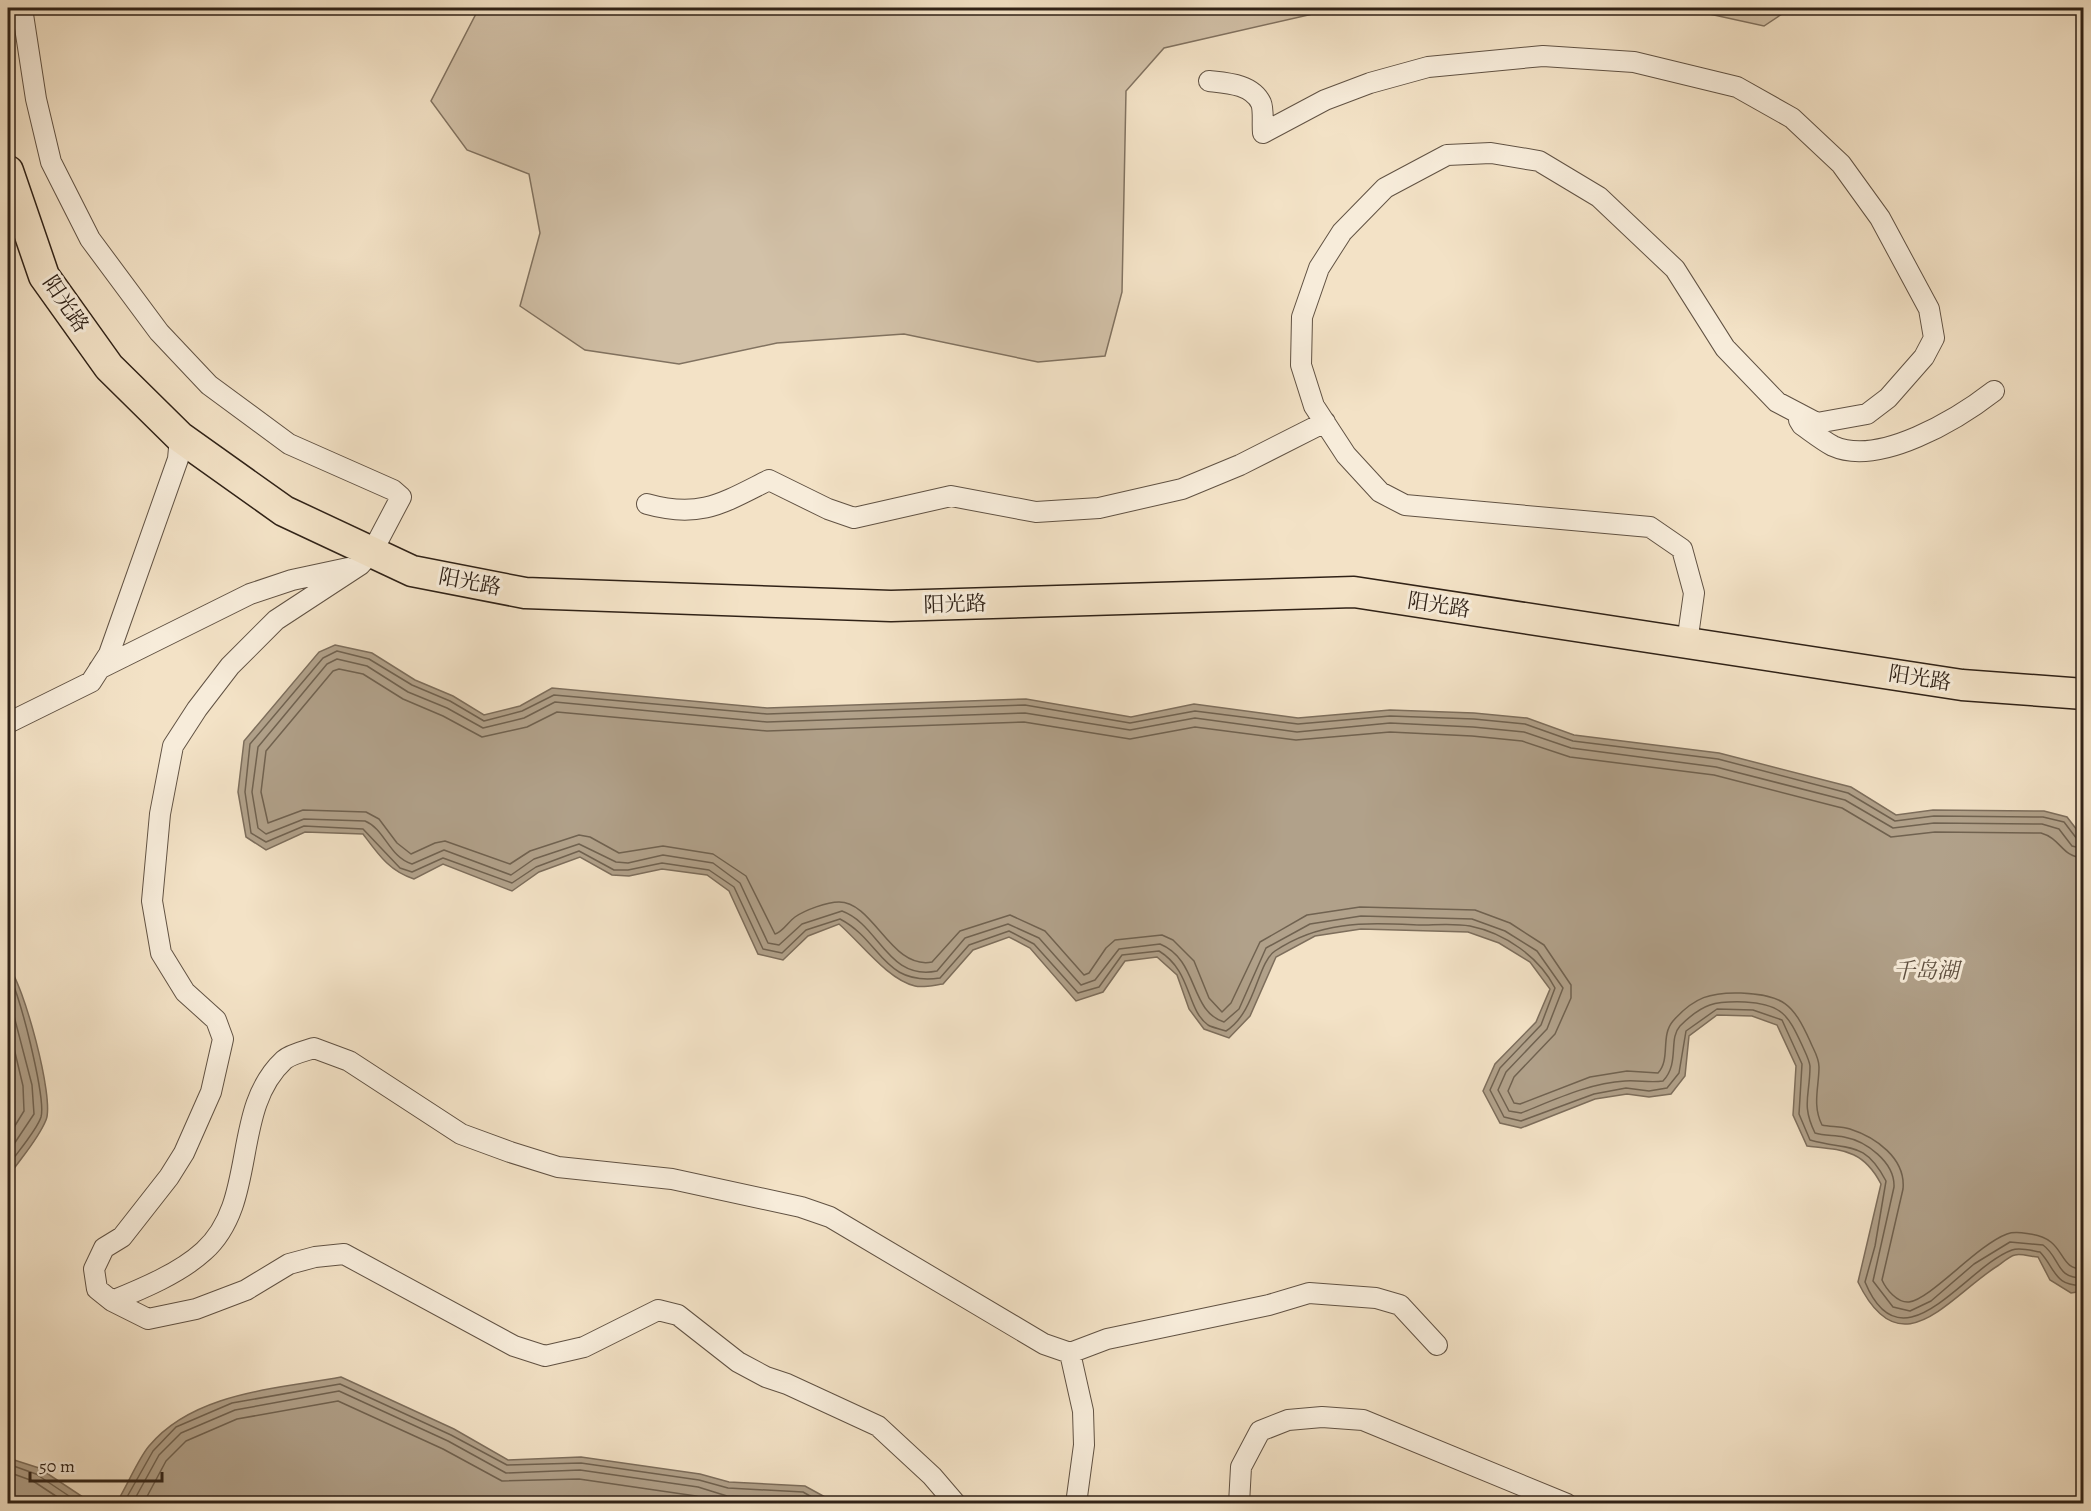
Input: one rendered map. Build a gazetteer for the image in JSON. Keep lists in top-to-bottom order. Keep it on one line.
{"streets":{"main road":["阳光路"]},"water":["千岛湖"],"scale_bar":"50 m"}
